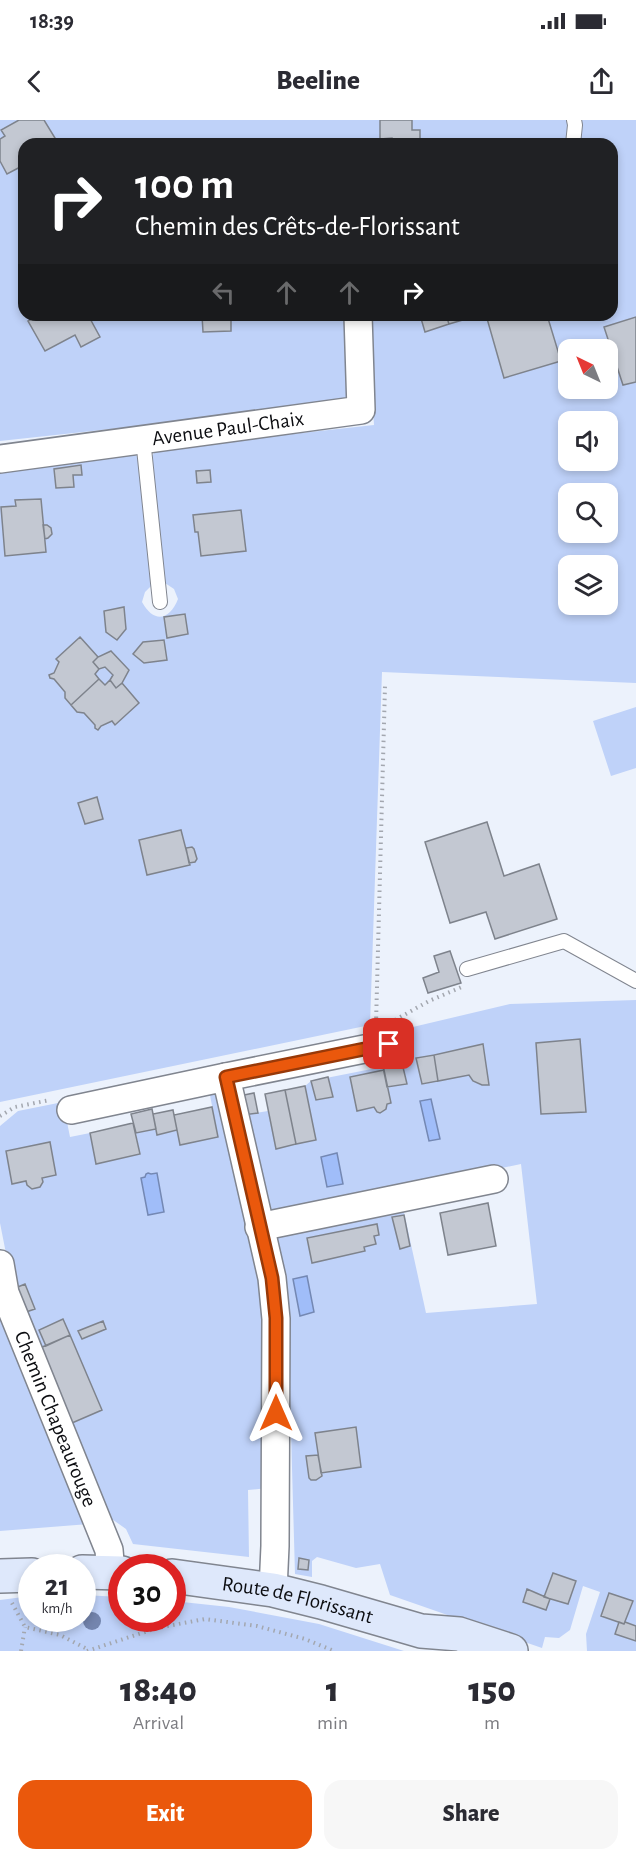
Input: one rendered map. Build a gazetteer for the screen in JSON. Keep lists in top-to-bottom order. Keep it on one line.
{"streets":{"main road":["Route de Florissant"],"street":["Avenue Paul-Chaix","Chemin Chapeaurouge"]},"north":"top left","page":{"status":"18:39","header":"Beeline","turn":["100 m","Chemin des Crêts-de-Florissant"],"speed":"21 km/h","limit":"30","eta":["18:40","Arrival","1","min","150","m"],"buttons":["Exit","Share"]}}
